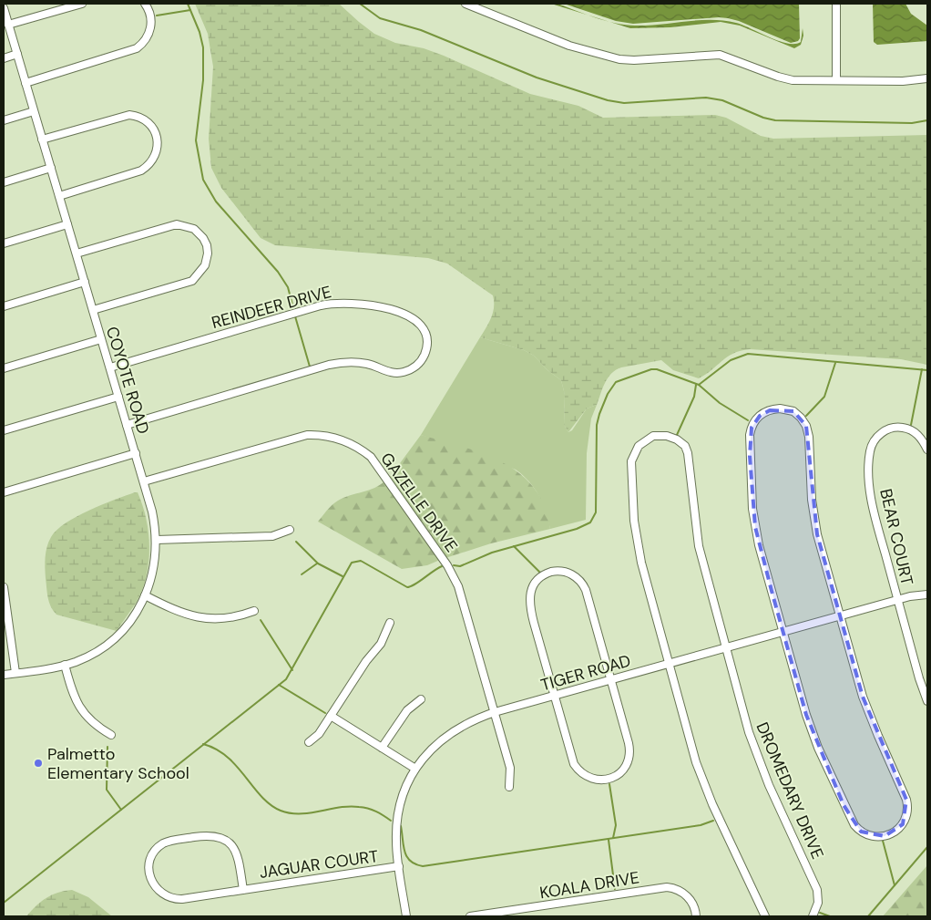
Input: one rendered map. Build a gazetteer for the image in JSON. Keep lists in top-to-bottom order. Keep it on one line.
{"streets":{"street":["REINDEER DRIVE","COYOTE ROAD","GAZELLE DRIVE","BEAR COURT","TIGER ROAD","DROMEDARY DRIVE","JAGUAR COURT","KOALA DRIVE"]},"crossings":[["REINDEER DRIVE","COYOTE ROAD"],["COYOTE ROAD","GAZELLE DRIVE"],["GAZELLE DRIVE","TIGER ROAD"],["BEAR COURT","TIGER ROAD"],["TIGER ROAD","DROMEDARY DRIVE"],["TIGER ROAD","JAGUAR COURT"]],"places":["Palmetto Elementary School"]}
